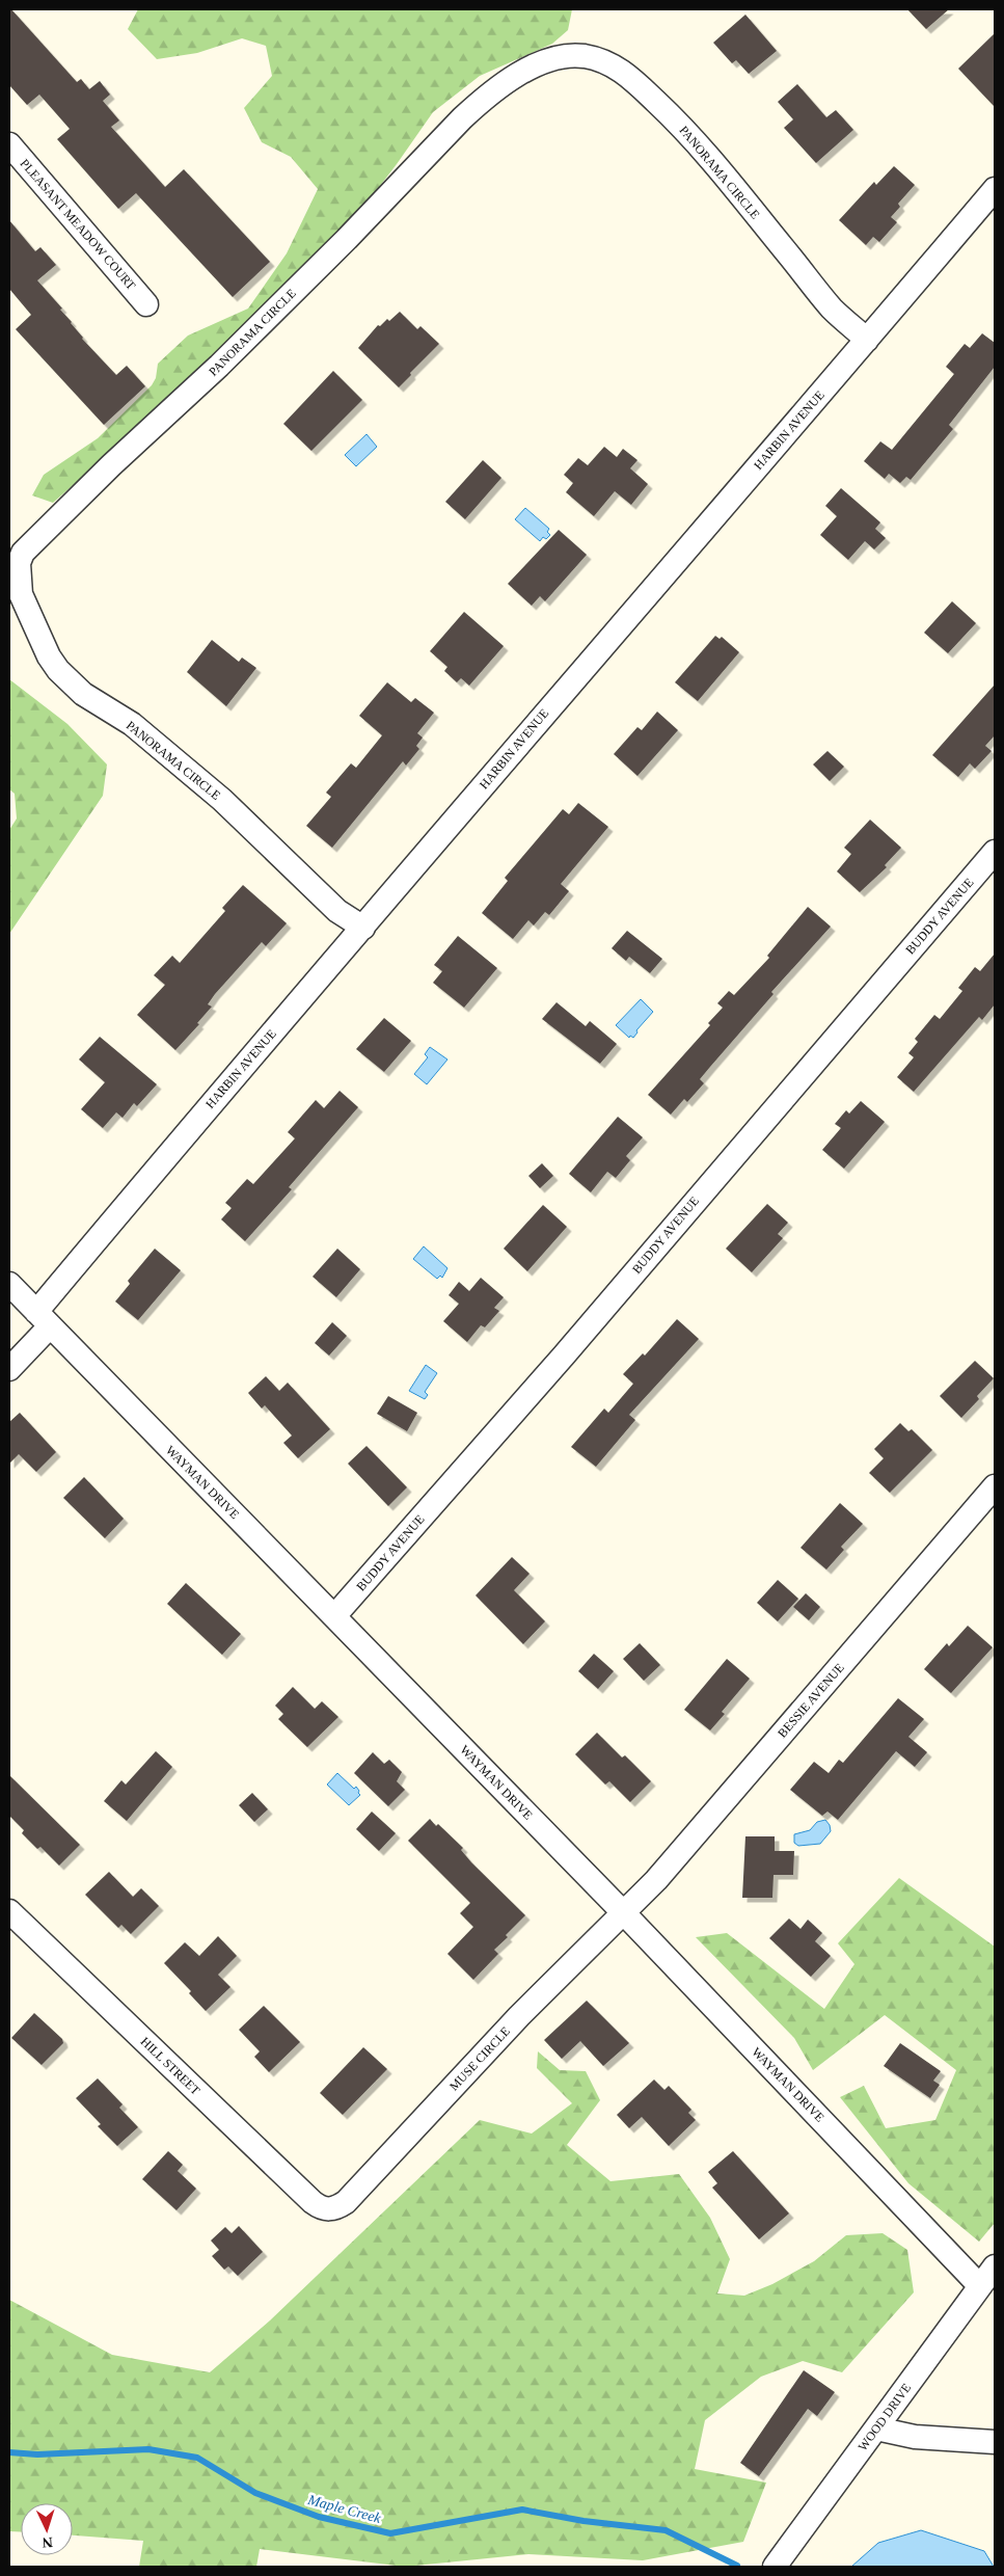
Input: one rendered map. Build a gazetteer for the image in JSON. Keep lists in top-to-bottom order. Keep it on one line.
{"streets":{"street":["PANORAMA CIRCLE","PLEASANT MEADOW COURT","HARBIN AVENUE","BUDDY AVENUE","WAYMAN DRIVE","BESSIE AVENUE","MUSE CIRCLE","HILL STREET","WOOD DRIVE"]},"crossings":[["PANORAMA CIRCLE","HARBIN AVENUE"],["HARBIN AVENUE","WAYMAN DRIVE"],["BUDDY AVENUE","WAYMAN DRIVE"],["WAYMAN DRIVE","BESSIE AVENUE"],["WAYMAN DRIVE","MUSE CIRCLE"],["WAYMAN DRIVE","WOOD DRIVE"],["BESSIE AVENUE","MUSE CIRCLE"],["MUSE CIRCLE","HILL STREET"]],"water":["Maple Creek"],"north":"bottom"}
